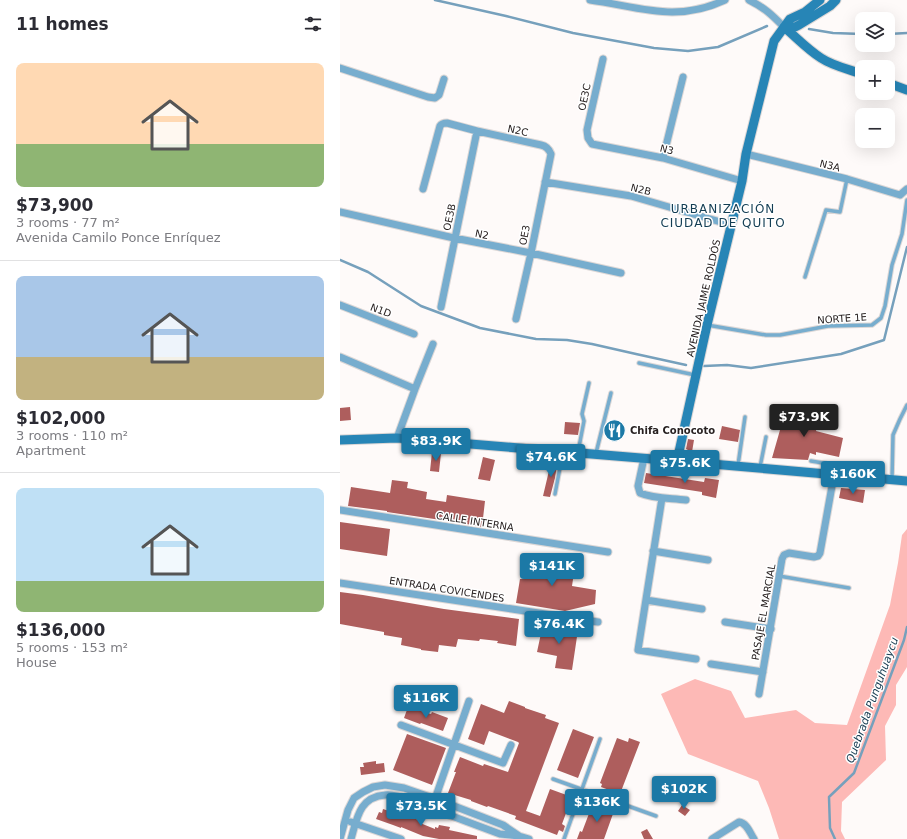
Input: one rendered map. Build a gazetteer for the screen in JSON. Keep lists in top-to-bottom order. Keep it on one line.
{"streets":{"street":["OE3C","N2C","N3","N3A","N2B","OE3B","N2","OE3","AVENIDA JAIME ROLDÓS","N1D","CALLE INTERNA","ENTRADA COVICENDES","PASAJE EL MARCIAL"],"lane":["NORTE 1E"]},"crossings":[["OE3C","N3"],["N2C","OE3B"],["N2C","OE3"],["N3","AVENIDA JAIME ROLDÓS"],["N3A","AVENIDA JAIME ROLDÓS"],["N2B","OE3"],["N2B","AVENIDA JAIME ROLDÓS"],["OE3B","N2"],["N2","OE3"],["AVENIDA JAIME ROLDÓS","NORTE 1E"]],"districts":["URBANIZACIÓN CIUDAD DE QUITO"],"water":["Quebrada Punguhuaycu"],"places":{"restaurant":["Chifa Conocoto"]},"page":{"heading":"11 homes","map_buttons":["+","−"],"list":[{"name":"$73,900","note":"3 rooms · 77 m² · Avenida Camilo Ponce Enríquez"},{"name":"$102,000","note":"3 rooms · 110 m² · Apartment"},{"name":"$136,000","note":"5 rooms · 153 m² · House"}],"price":["$73.9K","$83.9K","$74.6K","$75.6K","$160K","$141K","$76.4K","$116K","$102K","$136K","$73.5K"]}}
